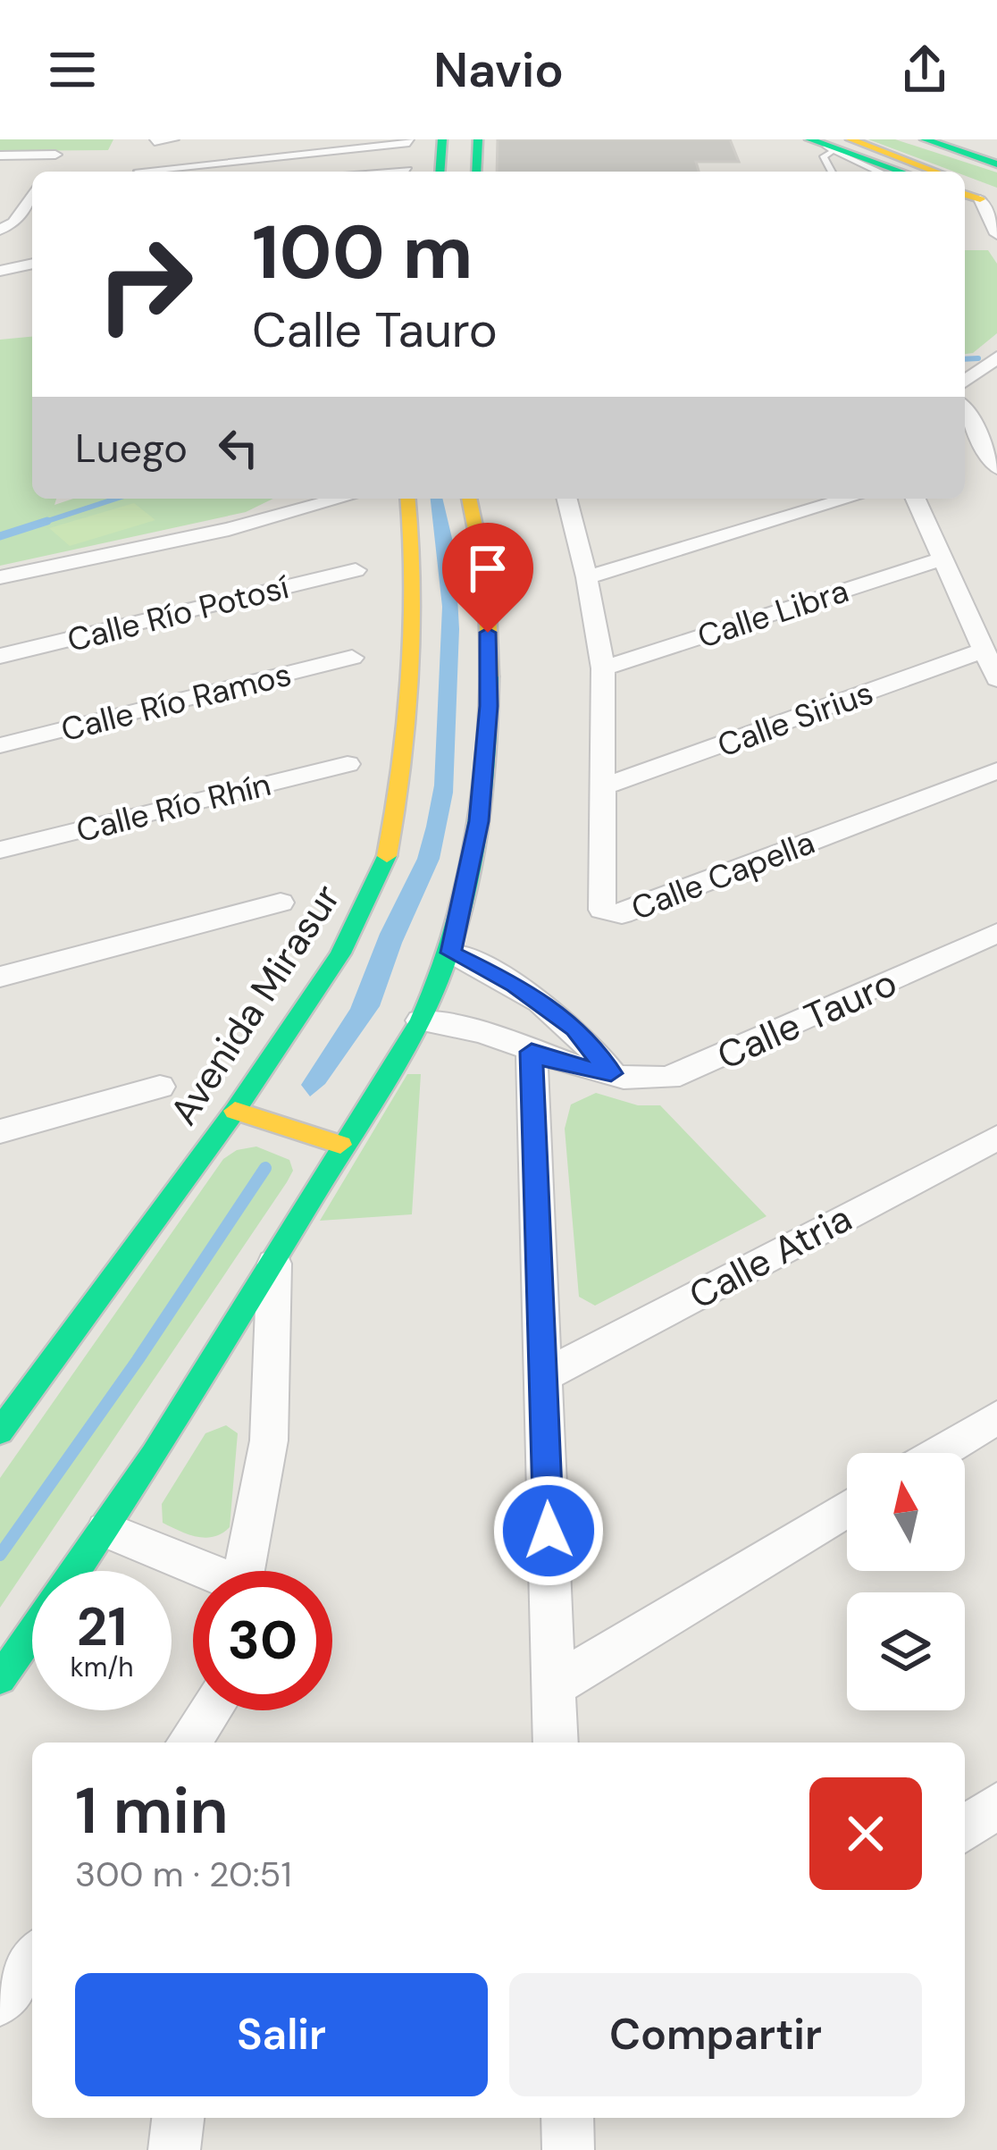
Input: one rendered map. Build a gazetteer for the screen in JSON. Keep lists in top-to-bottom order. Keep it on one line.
{"streets":{"street":["Calle Río Potosí","Calle Libra","Calle Río Ramos","Calle Sirius","Calle Río Rhín","Calle Capella","Avenida Mirasur","Calle Tauro","Calle Atria"]},"crossings":[["Calle Libra","Calle Capella"],["Calle Sirius","Calle Capella"]],"north":"top","page":{"header":"Navio","turn":["100 m","Calle Tauro"],"then":"Luego","speed":"21 km/h","limit":"30","heading":["1 min","300 m · 20:51"],"buttons":["Salir","Compartir"]}}
